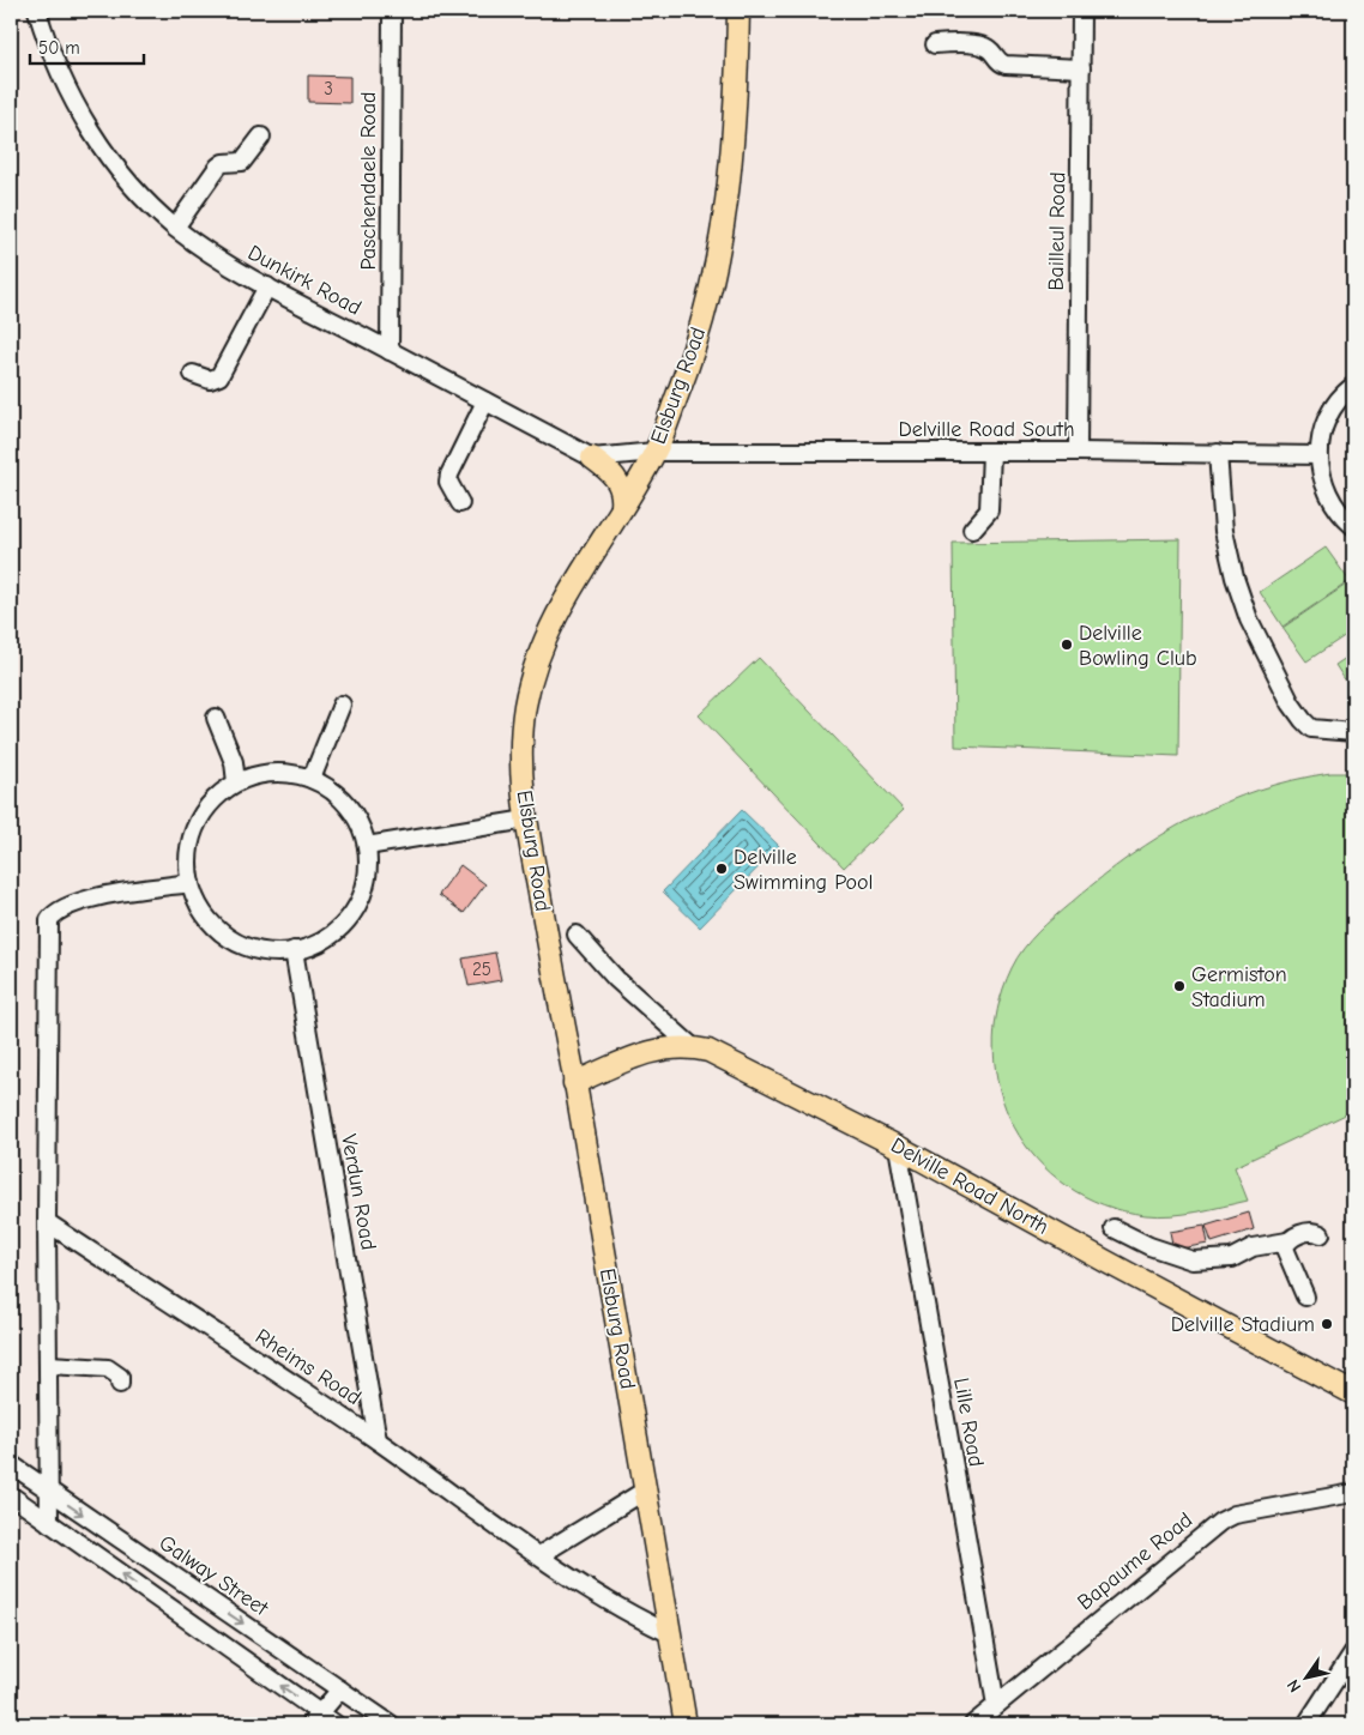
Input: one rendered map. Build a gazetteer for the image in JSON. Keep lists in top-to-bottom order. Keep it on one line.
{"streets":{"main road":["Elsburg Road","Delville Road North"],"street":["Paschendaele Road","Bailleul Road","Dunkirk Road","Delville Road South","Verdun Road","Rheims Road","Lille Road","Bapaume Road","Galway Street"]},"crossings":[["Paschendaele Road","Dunkirk Road"],["Bailleul Road","Delville Road South"],["Elsburg Road","Delville Road South"],["Elsburg Road","Delville Road North"],["Elsburg Road","Rheims Road"],["Delville Road North","Lille Road"],["Verdun Road","Rheims Road"],["Lille Road","Bapaume Road"]],"places":["Delville Bowling Club","Delville Swimming Pool","Germiston Stadium","Delville Stadium"],"house_numbers":["3","25"],"scale_bar":"50 m","north":"bottom left"}
